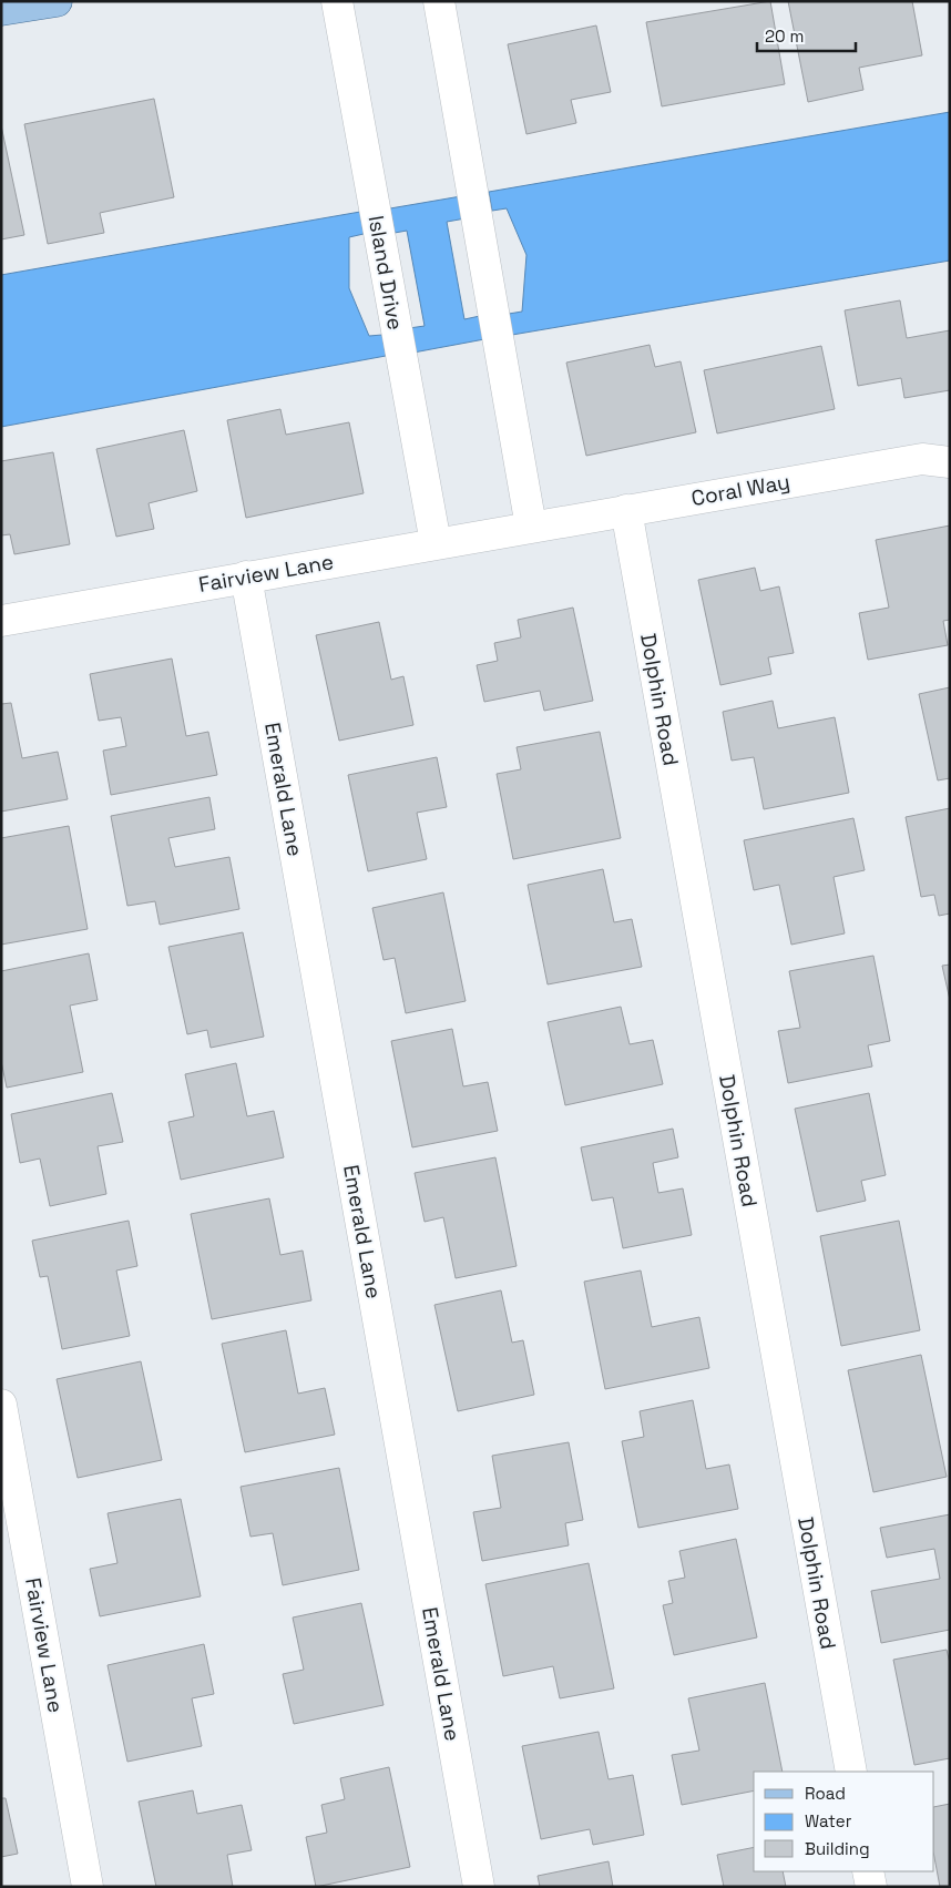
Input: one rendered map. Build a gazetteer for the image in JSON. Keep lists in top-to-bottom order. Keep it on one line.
{"streets":{"street":["Island Drive","Coral Way","Fairview Lane","Dolphin Road","Emerald Lane"]},"crossings":[["Island Drive","Fairview Lane"],["Coral Way","Fairview Lane"],["Coral Way","Dolphin Road"],["Fairview Lane","Emerald Lane"]],"legend":["Road","Water","Building"],"scale_bar":"20 m"}
